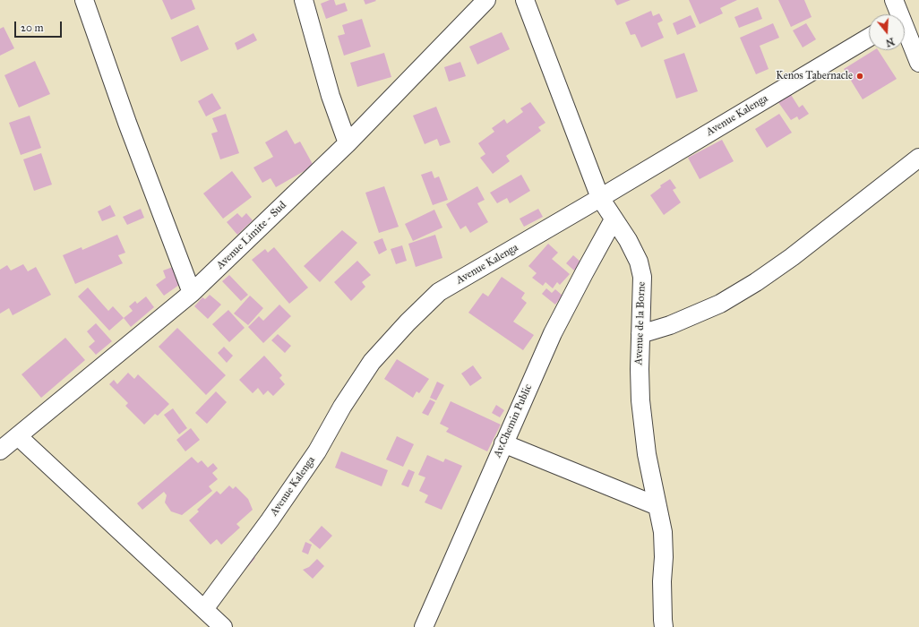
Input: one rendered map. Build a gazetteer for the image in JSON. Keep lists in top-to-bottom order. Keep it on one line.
{"streets":{"street":["Avenue Kalenga","Avenue Limite - Sud","Avenue de la Borne","Av.Chemin Public"]},"crossings":[["Avenue Kalenga","Avenue de la Borne"],["Avenue de la Borne","Av.Chemin Public"]],"places":["Kenos Tabernacle"],"scale_bar":"20 m","north":"bottom"}
